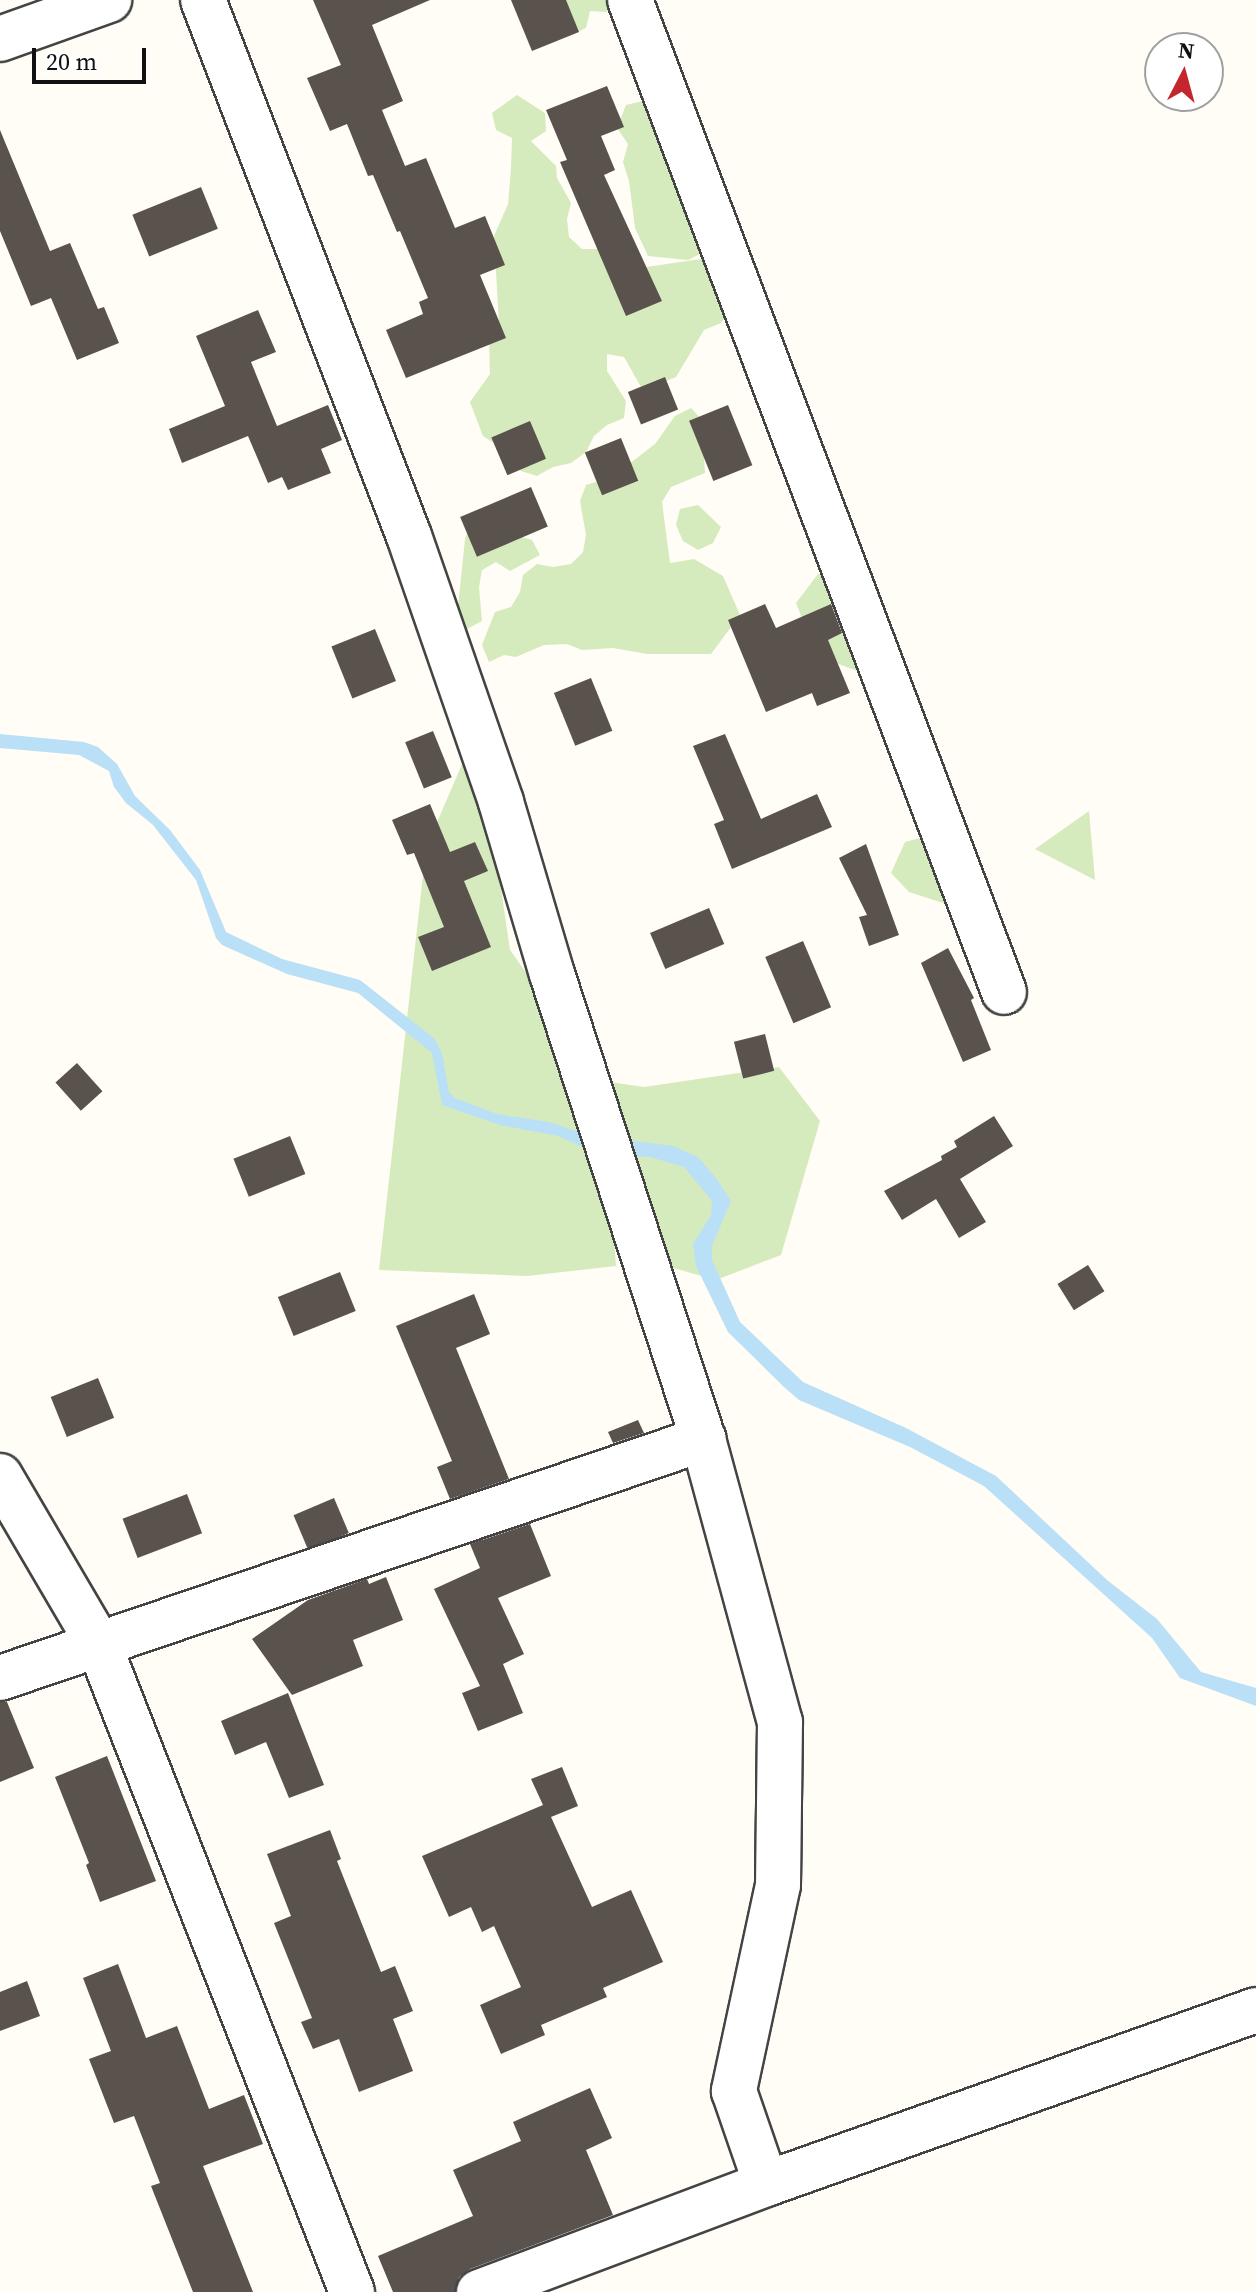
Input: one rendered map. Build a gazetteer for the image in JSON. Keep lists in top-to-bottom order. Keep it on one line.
{"scale_bar":"20 m","north":"top"}
